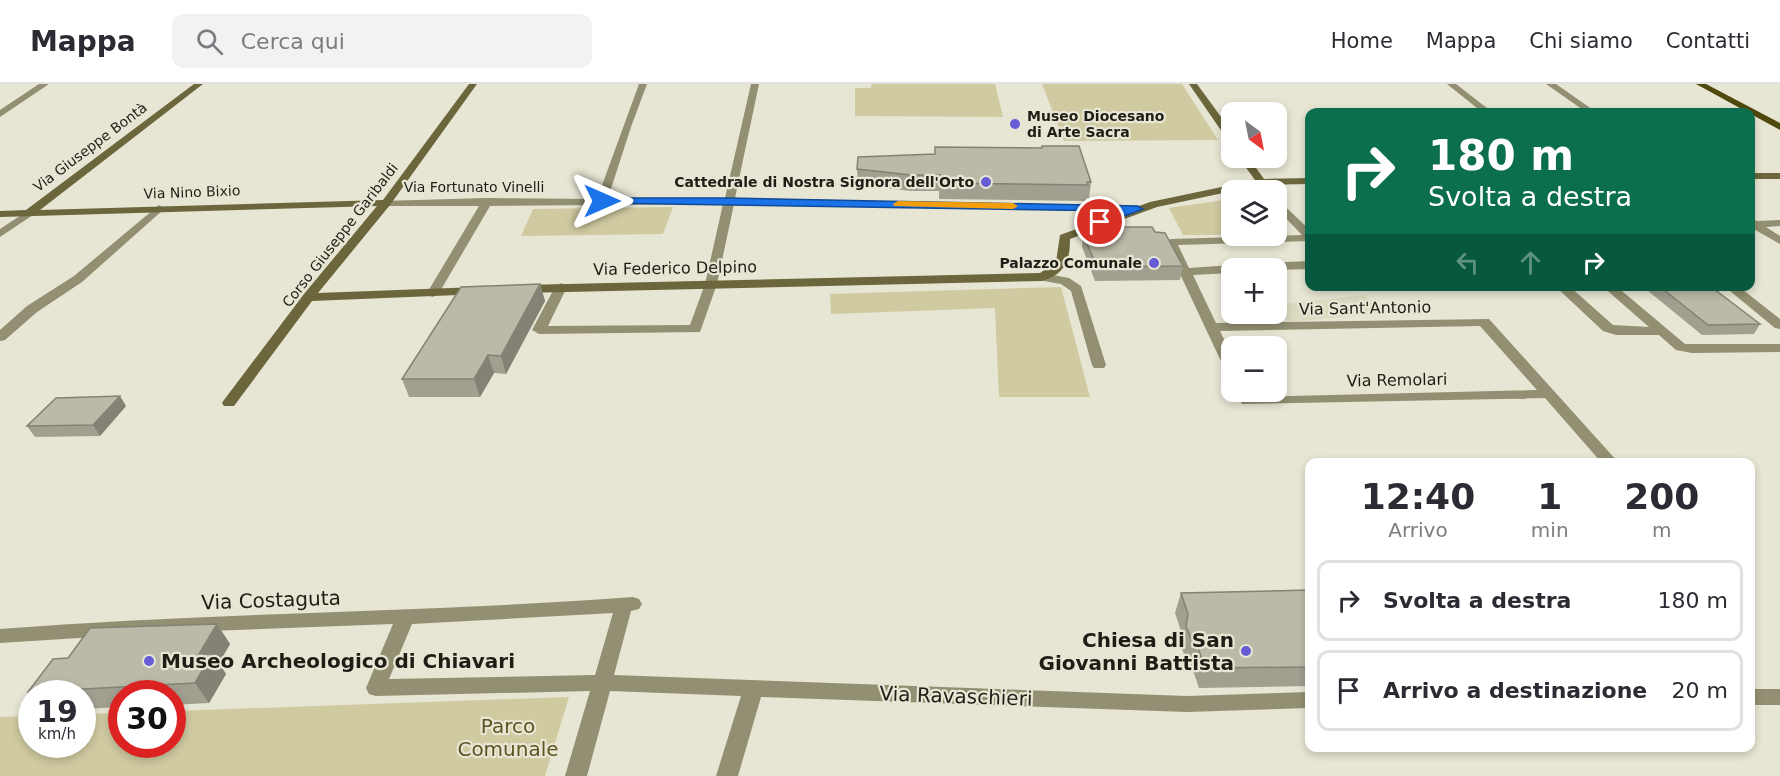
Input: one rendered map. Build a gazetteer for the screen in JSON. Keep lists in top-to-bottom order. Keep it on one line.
{"streets":{"street":["Via Giuseppe Bontà","Via Fortunato Vinelli","Via Nino Bixio","Corso Giuseppe Garibaldi","Via Federico Delpino","Via Sant'Antonio","Via Remolari","Via Costaguta","Via Ravaschieri"]},"crossings":[["Via Giuseppe Bontà","Via Nino Bixio"],["Via Fortunato Vinelli","Via Nino Bixio"],["Via Fortunato Vinelli","Corso Giuseppe Garibaldi"],["Via Nino Bixio","Corso Giuseppe Garibaldi"],["Via Sant'Antonio","Via Remolari"],["Via Costaguta","Via Ravaschieri"]],"parks":["Parco Comunale"],"places":["Museo Diocesano di Arte Sacra","Cattedrale di Nostra Signora dell'Orto","Palazzo Comunale","Chiesa di San Giovanni Battista","Museo Archeologico di Chiavari"],"north":"bottom right","page":{"header":"Mappa","search":"Cerca qui","nav":["Home","Mappa","Chi siamo","Contatti"],"map_buttons":["+","−"],"turn":["180 m","Svolta a destra"],"eta":["12:40","Arrivo","1","min","200","m"],"list":[{"name":"Svolta a destra","value":"180 m"},{"name":"Arrivo a destinazione","value":"20 m"}],"speed":"19 km/h","limit":"30"}}
